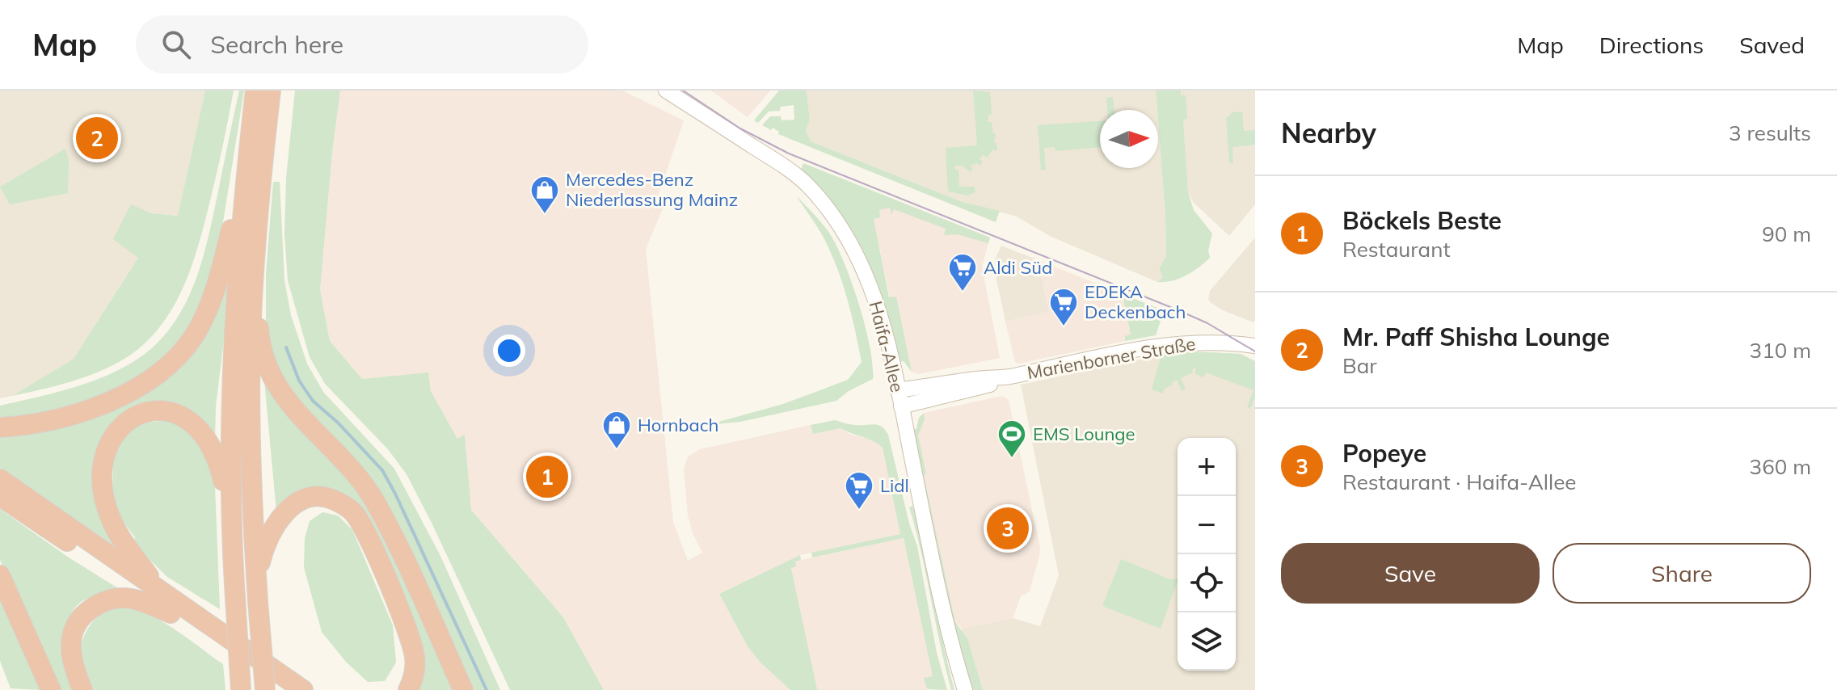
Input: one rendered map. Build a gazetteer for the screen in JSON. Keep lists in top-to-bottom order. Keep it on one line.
{"streets":{"street":["Haifa-Allee","Marienborner Straße"]},"crossings":[["Haifa-Allee","Marienborner Straße"]],"places":{"shop":["Mercedes-Benz Niederlassung Mainz","Hornbach"],"supermarket":["Aldi Süd","EDEKA Deckenbach","Lidl"],"sports":["EMS Lounge"]},"north":"right","page":{"header":"Map","search":"Search here","nav":["Map","Directions","Saved"],"heading":["Nearby","3 results"],"pins":["2","1","3"],"list":[{"mark":"1","name":"Böckels Beste","note":"Restaurant","value":"90 m"},{"mark":"2","name":"Mr. Paff Shisha Lounge","note":"Bar","value":"310 m"},{"mark":"3","name":"Popeye","note":"Restaurant · Haifa-Allee","value":"360 m"}],"map_buttons":["+","−"],"buttons":["Save","Share"]}}
